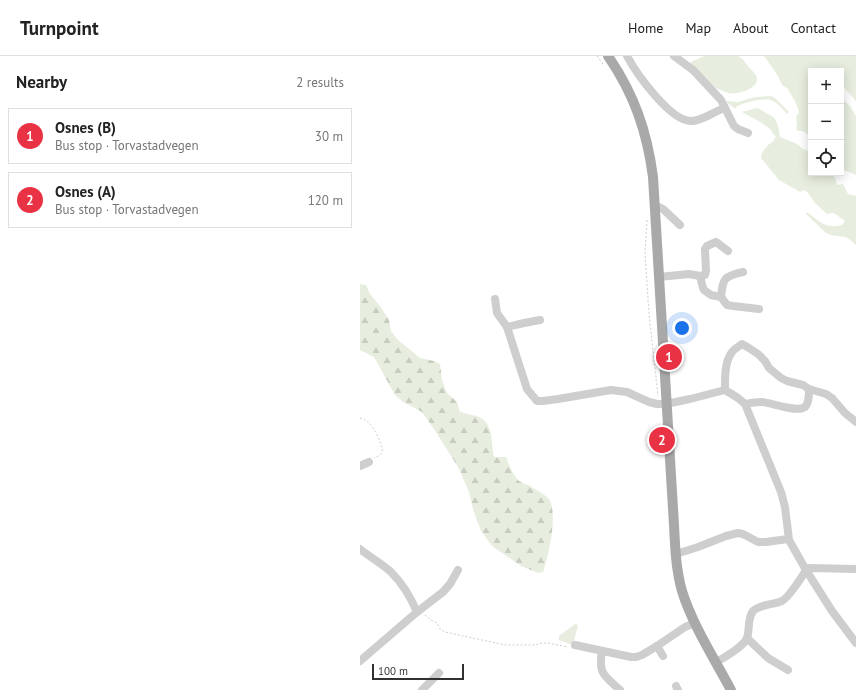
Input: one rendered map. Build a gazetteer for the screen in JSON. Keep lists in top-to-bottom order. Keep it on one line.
{"scale_bar":"100 m","page":{"header":"Turnpoint","nav":["Home","Map","About","Contact"],"heading":["Nearby","2 results"],"map_buttons":["+","−"],"list":[{"mark":"1","name":"Osnes (B)","note":"Bus stop · Torvastadvegen","value":"30 m"},{"mark":"2","name":"Osnes (A)","note":"Bus stop · Torvastadvegen","value":"120 m"}],"pins":["1","2"],"scale":"100 m"}}
